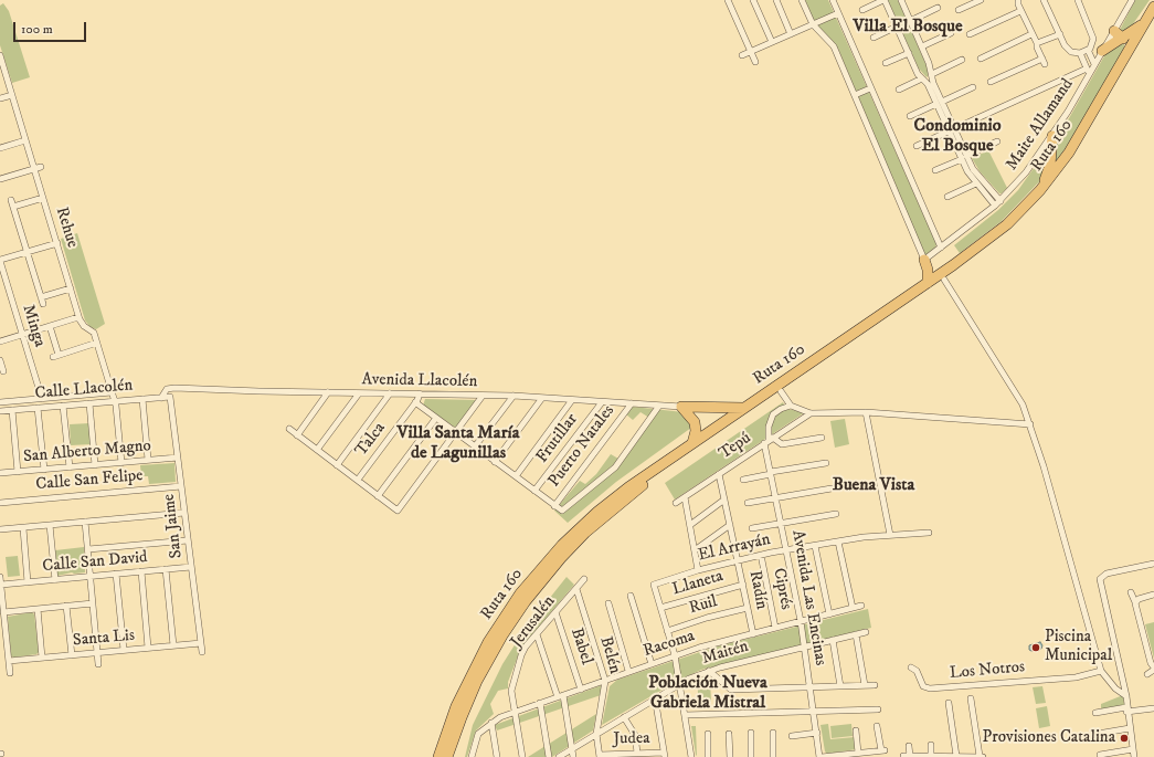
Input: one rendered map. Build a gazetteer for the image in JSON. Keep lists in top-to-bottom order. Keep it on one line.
{"streets":{"highway":["Ruta 160"],"street":["Maite Allamand","Rehue","Minga","Avenida Llacolén","Calle Llacolén","Frutillar","Talca","Puerto Natales","Tepú","San Alberto Magno","Calle San Felipe","San Jaime","El Arrayán","Calle San David","Llaneta","Ciprés","Radín","Avenida Las Encinas","Ruil","Jerusalén","Santa Lis","Racoma","Babel","Maitén","Belén","Los Notros","Judea"]},"crossings":[["Rehue","Calle Llacolén"],["Rehue","San Alberto Magno"],["Minga","Calle Llacolén"],["Avenida Llacolén","Calle Llacolén"],["Avenida Llacolén","Frutillar"],["Avenida Llacolén","Talca"],["Avenida Llacolén","Puerto Natales"],["Calle Llacolén","San Jaime"],["Tepú","Radín"],["Tepú","Avenida Las Encinas"],["San Alberto Magno","San Jaime"],["Calle San Felipe","San Jaime"],["San Jaime","Calle San David"],["San Jaime","Santa Lis"],["El Arrayán","Llaneta"],["El Arrayán","Ciprés"],["El Arrayán","Radín"],["El Arrayán","Avenida Las Encinas"],["Llaneta","Radín"],["Ciprés","Racoma"],["Radín","Ruil"],["Radín","Racoma"],["Avenida Las Encinas","Racoma"],["Avenida Las Encinas","Maitén"],["Jerusalén","Racoma"],["Jerusalén","Babel"],["Jerusalén","Belén"],["Racoma","Babel"],["Racoma","Belén"],["Maitén","Belén"],["Belén","Judea"]],"districts":["Villa El Bosque","Condominio El Bosque","Villa Santa María de Lagunillas","Buena Vista","Población Nueva Gabriela Mistral"],"places":["Piscina Municipal","Provisiones Catalina"],"scale_bar":"100 m"}
